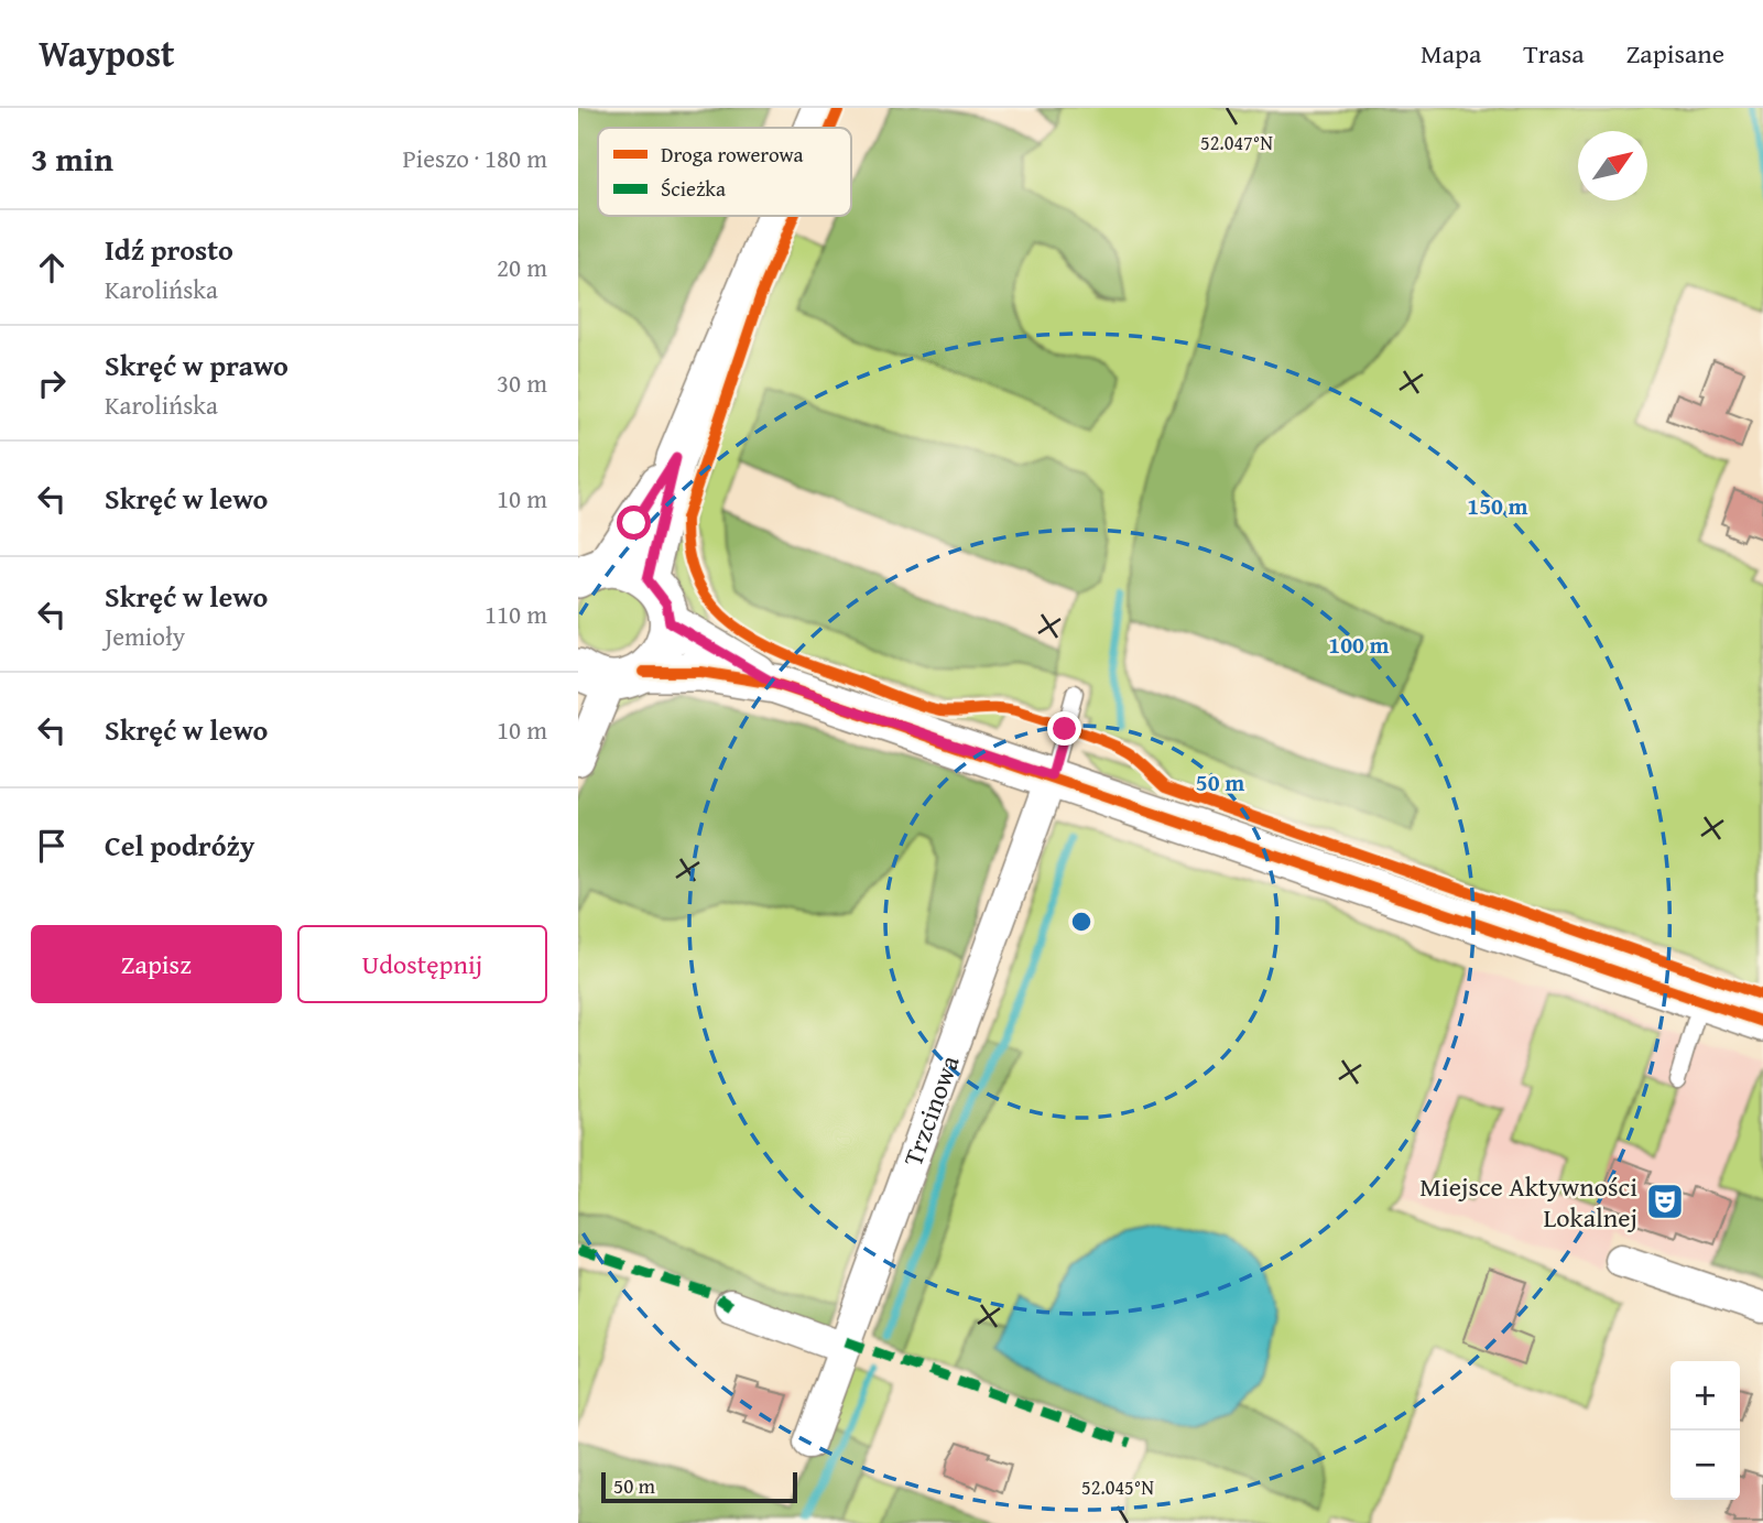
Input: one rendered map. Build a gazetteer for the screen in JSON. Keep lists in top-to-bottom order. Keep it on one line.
{"streets":{"street":["Trzcinowa"]},"places":{"theatre":["Miejsce Aktywności Lokalnej"]},"legend":["Droga rowerowa","Ścieżka"],"scale_bar":"50 m","north":"top right","page":{"header":"Waypost","nav":["Mapa","Trasa","Zapisane"],"heading":["3 min","Pieszo · 180 m"],"list":[["Idź prosto","Karolińska","20 m"],["Skręć w prawo","Karolińska","30 m"],["Skręć w lewo","10 m"],["Skręć w lewo","Jemioły","110 m"],["Skręć w lewo","10 m"],"Cel podróży"],"buttons":["Zapisz","Udostępnij"],"map_buttons":["+","−"],"scale":"50 m"},"coordinates":["52.047°N","52.045°N"],"rings":["150 m","100 m","50 m"]}
